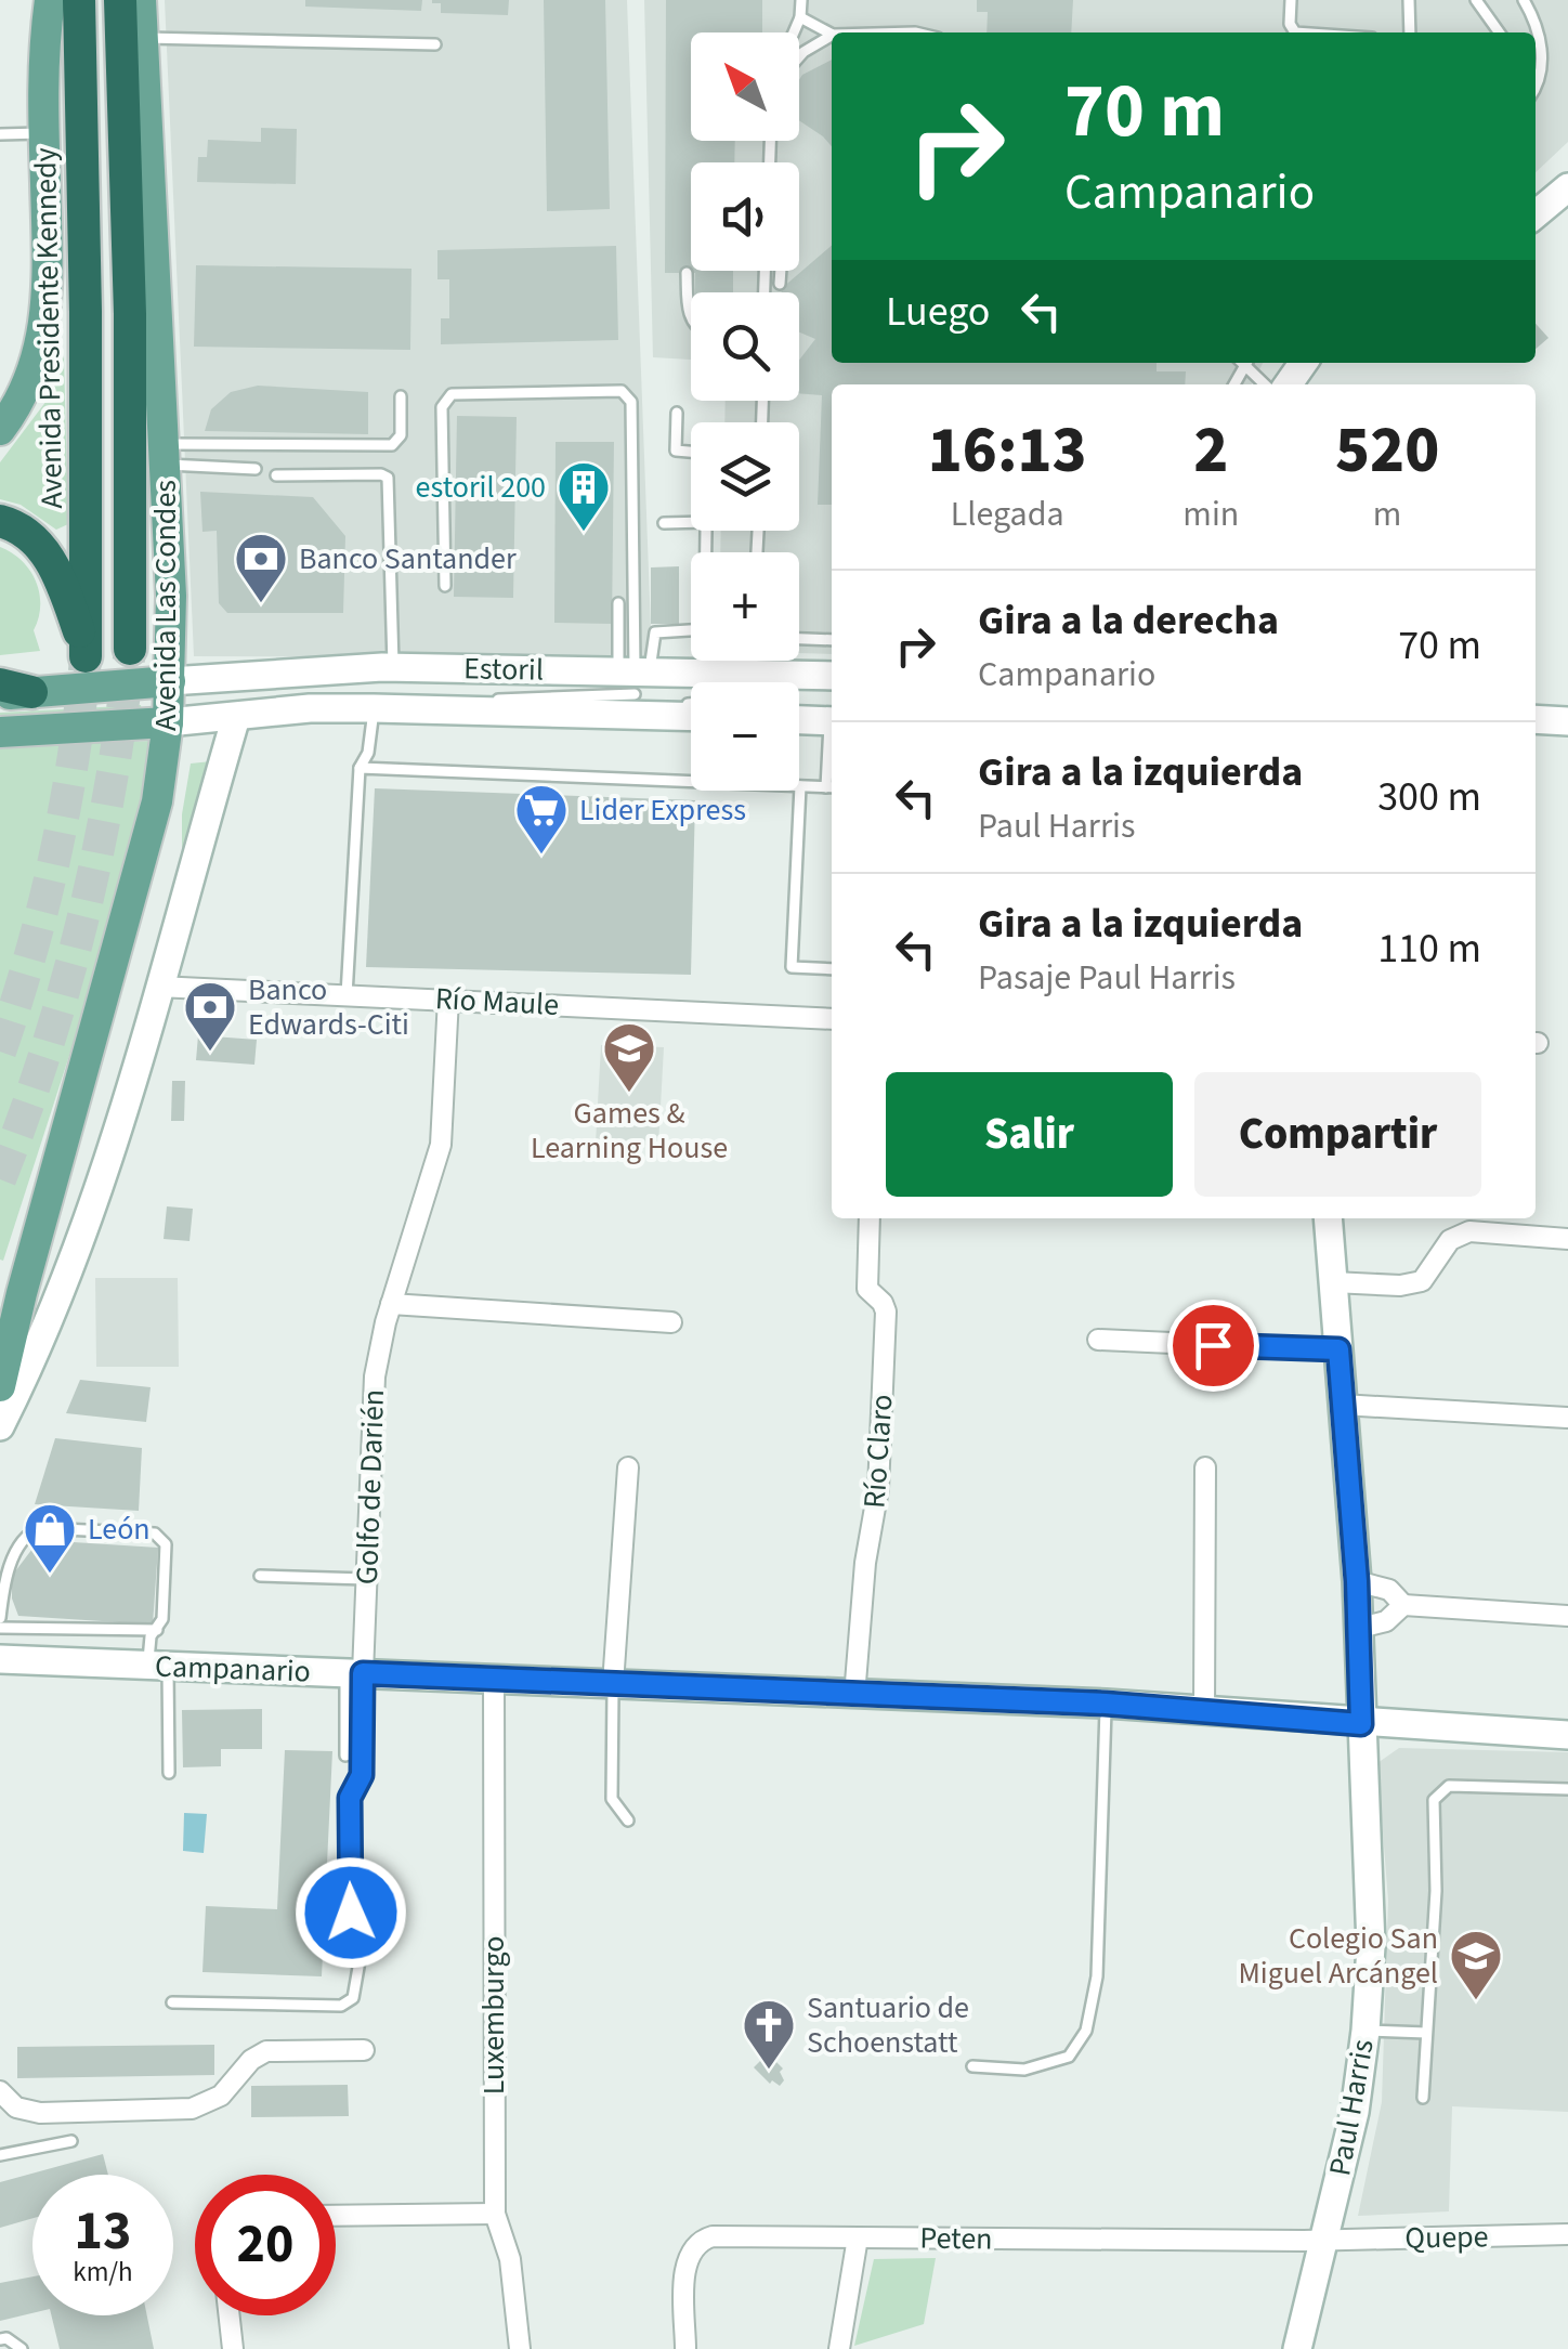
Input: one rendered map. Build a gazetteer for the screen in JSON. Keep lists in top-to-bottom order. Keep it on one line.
{"streets":{"highway":["Avenida Presidente Kennedy"],"main road":["Avenida Las Condes"],"street":["Estoril","Río Maule","Río Claro","Golfo de Darién","Campanario","Luxemburgo","Paul Harris","Quepe","Peten"]},"crossings":[["Avenida Las Condes","Estoril"],["Río Maule","Golfo de Darién"],["Río Claro","Campanario"],["Golfo de Darién","Campanario"],["Campanario","Luxemburgo"],["Campanario","Paul Harris"],["Paul Harris","Quepe"],["Paul Harris","Peten"],["Quepe","Peten"]],"places":{"building":["estoril 200"],"bank":["Banco Santander","Banco Edwards-Citi"],"supermarket":["Lider Express"],"school or university":["Games & Learning House","Colegio San Miguel Arcángel"],"shop":["León"],"church":["Santuario de Schoenstatt"]},"north":"top left","page":{"map_buttons":["+","−"],"turn":["70 m","Campanario"],"then":"Luego","eta":["16:13","Llegada","2","min","520","m"],"list":[{"name":"Gira a la derecha","note":"Campanario","value":"70 m"},{"name":"Gira a la izquierda","note":"Paul Harris","value":"300 m"},{"name":"Gira a la izquierda","note":"Pasaje Paul Harris","value":"110 m"}],"buttons":["Salir","Compartir"],"speed":"13 km/h","limit":"20"}}
